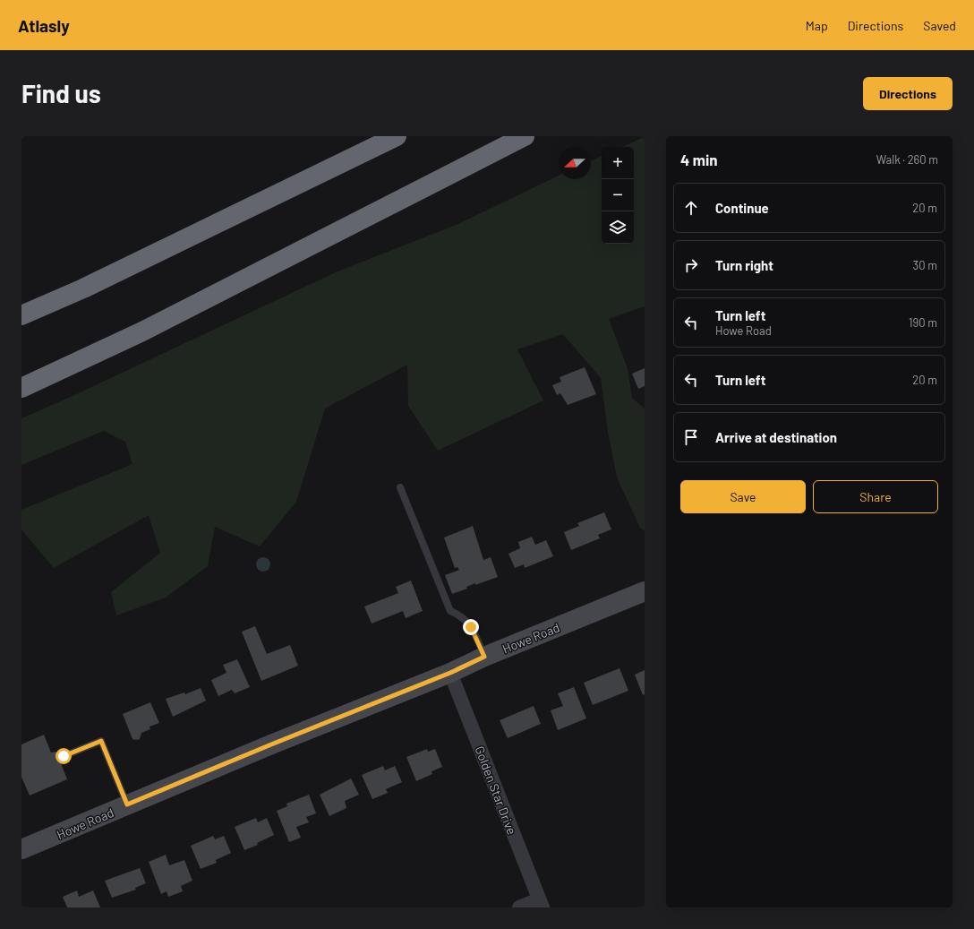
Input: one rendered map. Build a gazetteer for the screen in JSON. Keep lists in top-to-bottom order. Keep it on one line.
{"streets":{"street":["Howe Road","Golden Star Drive"]},"crossings":[["Howe Road","Golden Star Drive"]],"north":"left","page":{"header":"Atlasly","nav":["Map","Directions","Saved"],"buttons":["Directions",["Save","Share"]],"title":"Find us","heading":["4 min","Walk · 260 m"],"map_buttons":["+","−"],"list":[["Continue","20 m"],["Turn right","30 m"],["Turn left","Howe Road","190 m"],["Turn left","20 m"],"Arrive at destination"]}}
